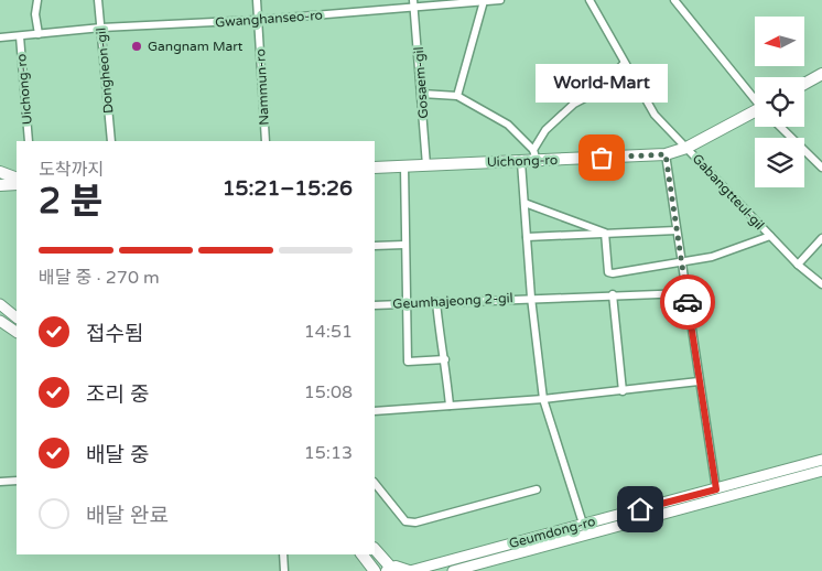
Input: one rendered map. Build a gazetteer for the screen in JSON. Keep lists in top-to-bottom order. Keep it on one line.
{"streets":{"main road":["Uichong-ro","Geumdong-ro"],"street":["Gwanghanseo-ro","Dongheon-gil","Gosaem-gil","Nammun-ro","Gabangtteul-gil","Geumhajeong 2-gil"]},"crossings":[["Gwanghanseo-ro","Dongheon-gil"],["Gwanghanseo-ro","Gosaem-gil"],["Gwanghanseo-ro","Nammun-ro"],["Gwanghanseo-ro","Uichong-ro"],["Gosaem-gil","Uichong-ro"],["Uichong-ro","Gabangtteul-gil"],["Uichong-ro","Geumhajeong 2-gil"]],"places":["Gangnam Mart","World-Mart"],"north":"left","page":{"bubble":"World-Mart","heading":["2 분","도착까지","15:21–15:26"],"bar":"배달 중 · 270 m","list":[["접수됨","14:51"],["조리 중","15:08"],["배달 중","15:13"],"배달 완료"]}}
